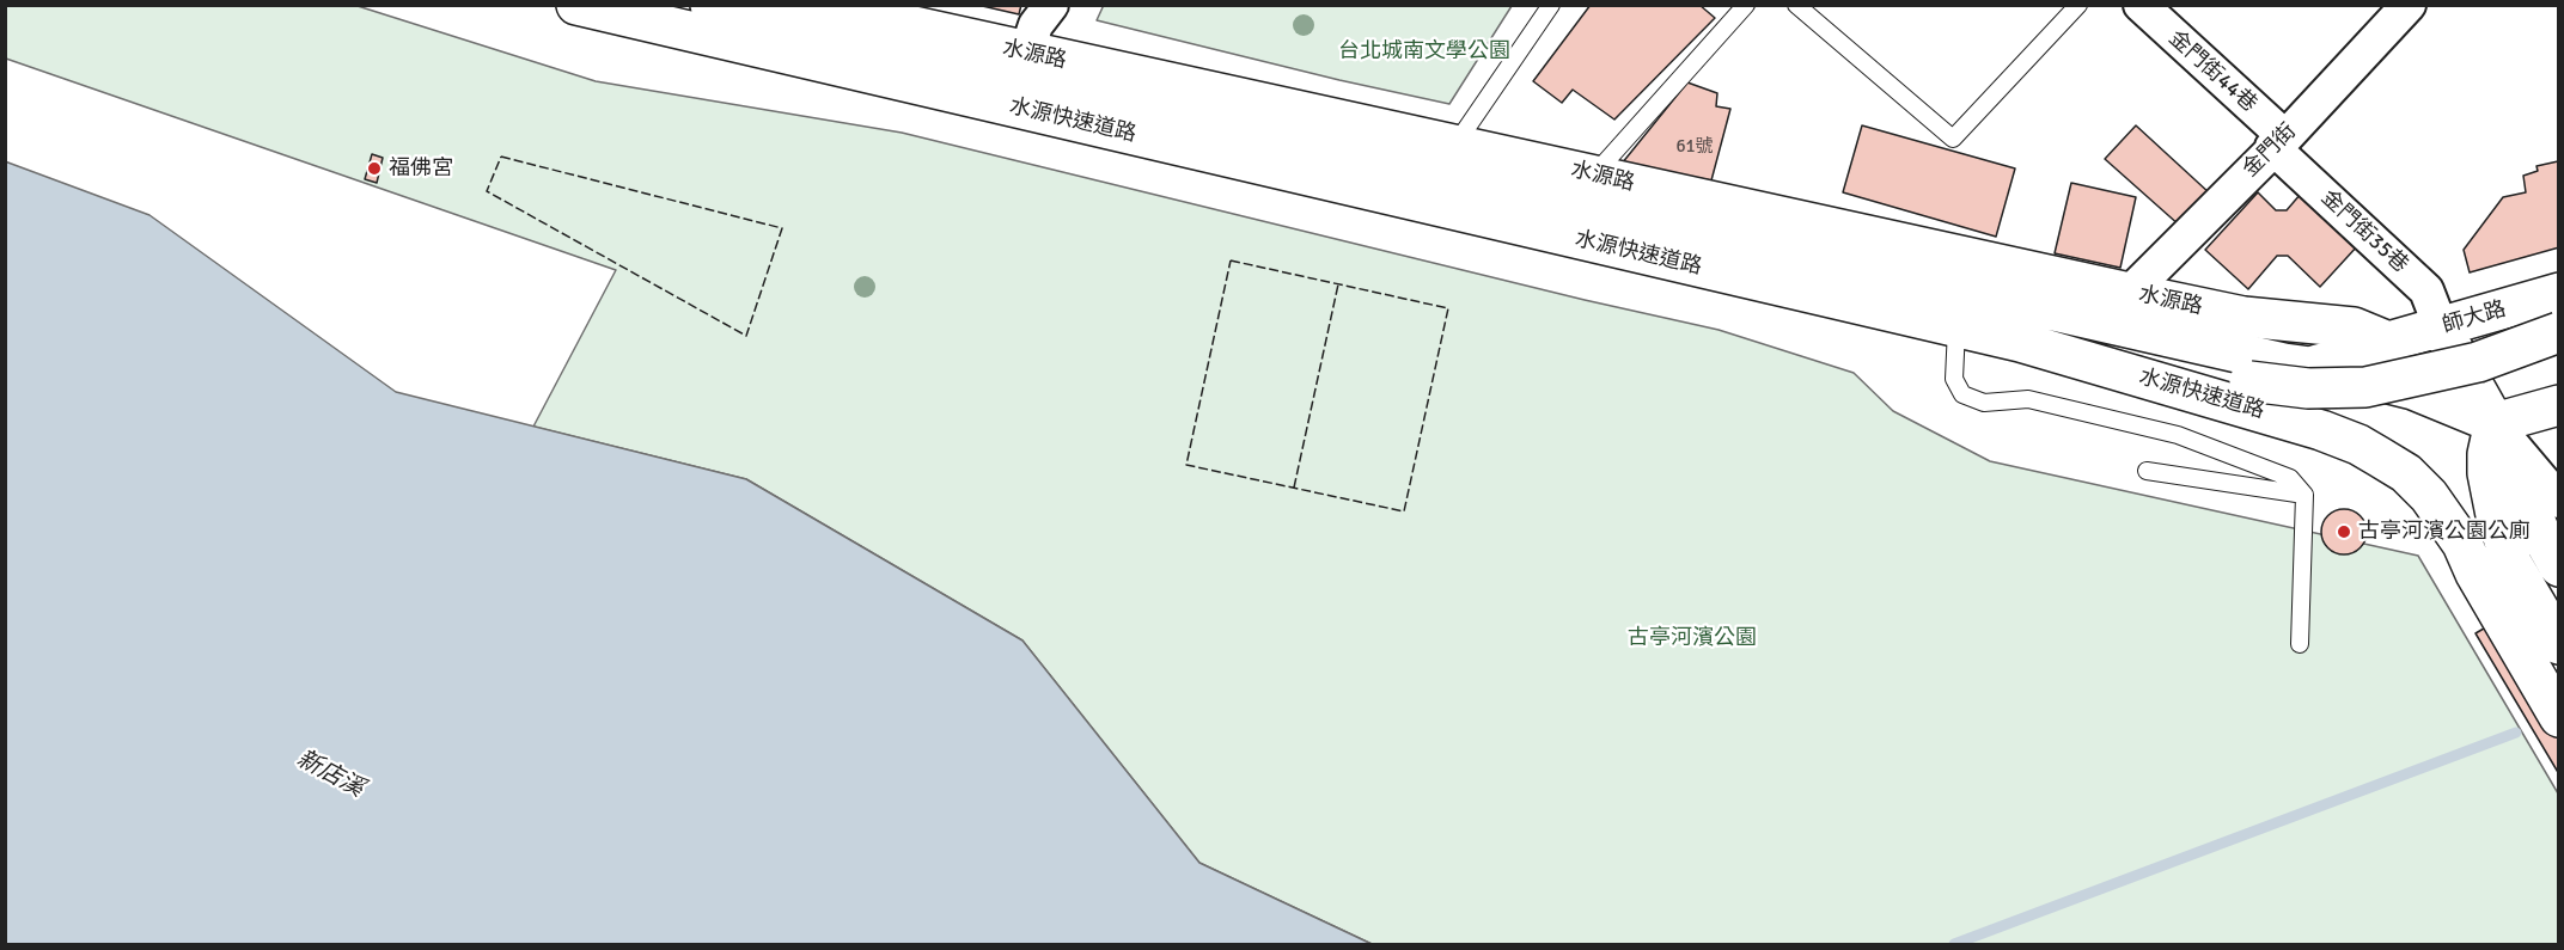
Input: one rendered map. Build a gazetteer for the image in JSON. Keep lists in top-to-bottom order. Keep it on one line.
{"streets":{"main road":["水源路","水源快速道路","師大路"],"street":["金門街44巷","金門街","金門街35巷"]},"crossings":[["水源路","金門街"],["水源路","師大路"],["金門街44巷","金門街"],["金門街44巷","金門街35巷"],["水源快速道路","師大路"],["金門街","金門街35巷"],["金門街35巷","師大路"]],"water":["新店溪"],"parks":["台北城南文學公園","古亭河濱公園"],"places":["福佛宮","古亭河濱公園公廁"],"house_numbers":["61號"]}
